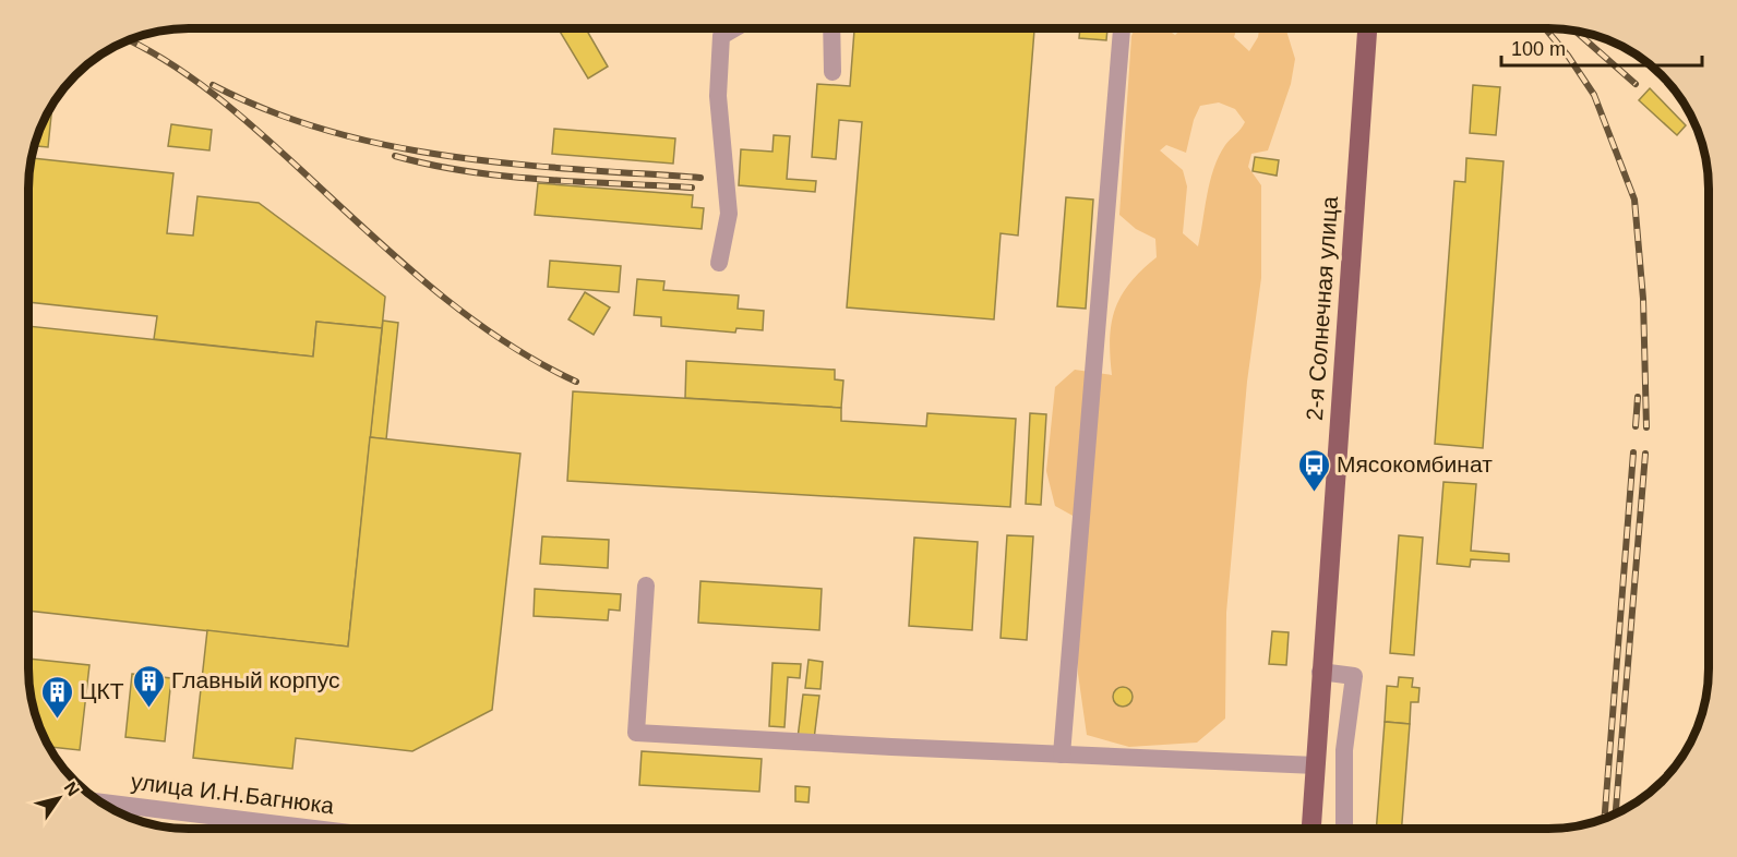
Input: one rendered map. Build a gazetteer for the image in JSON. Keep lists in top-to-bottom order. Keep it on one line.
{"streets":{"main road":["2-я Солнечная улица"],"street":["улица И.Н.Багнюка"]},"places":{"bus stop":["Мясокомбинат"],"building":["Главный корпус","ЦКТ"]},"scale_bar":"100 m","north":"top right"}
